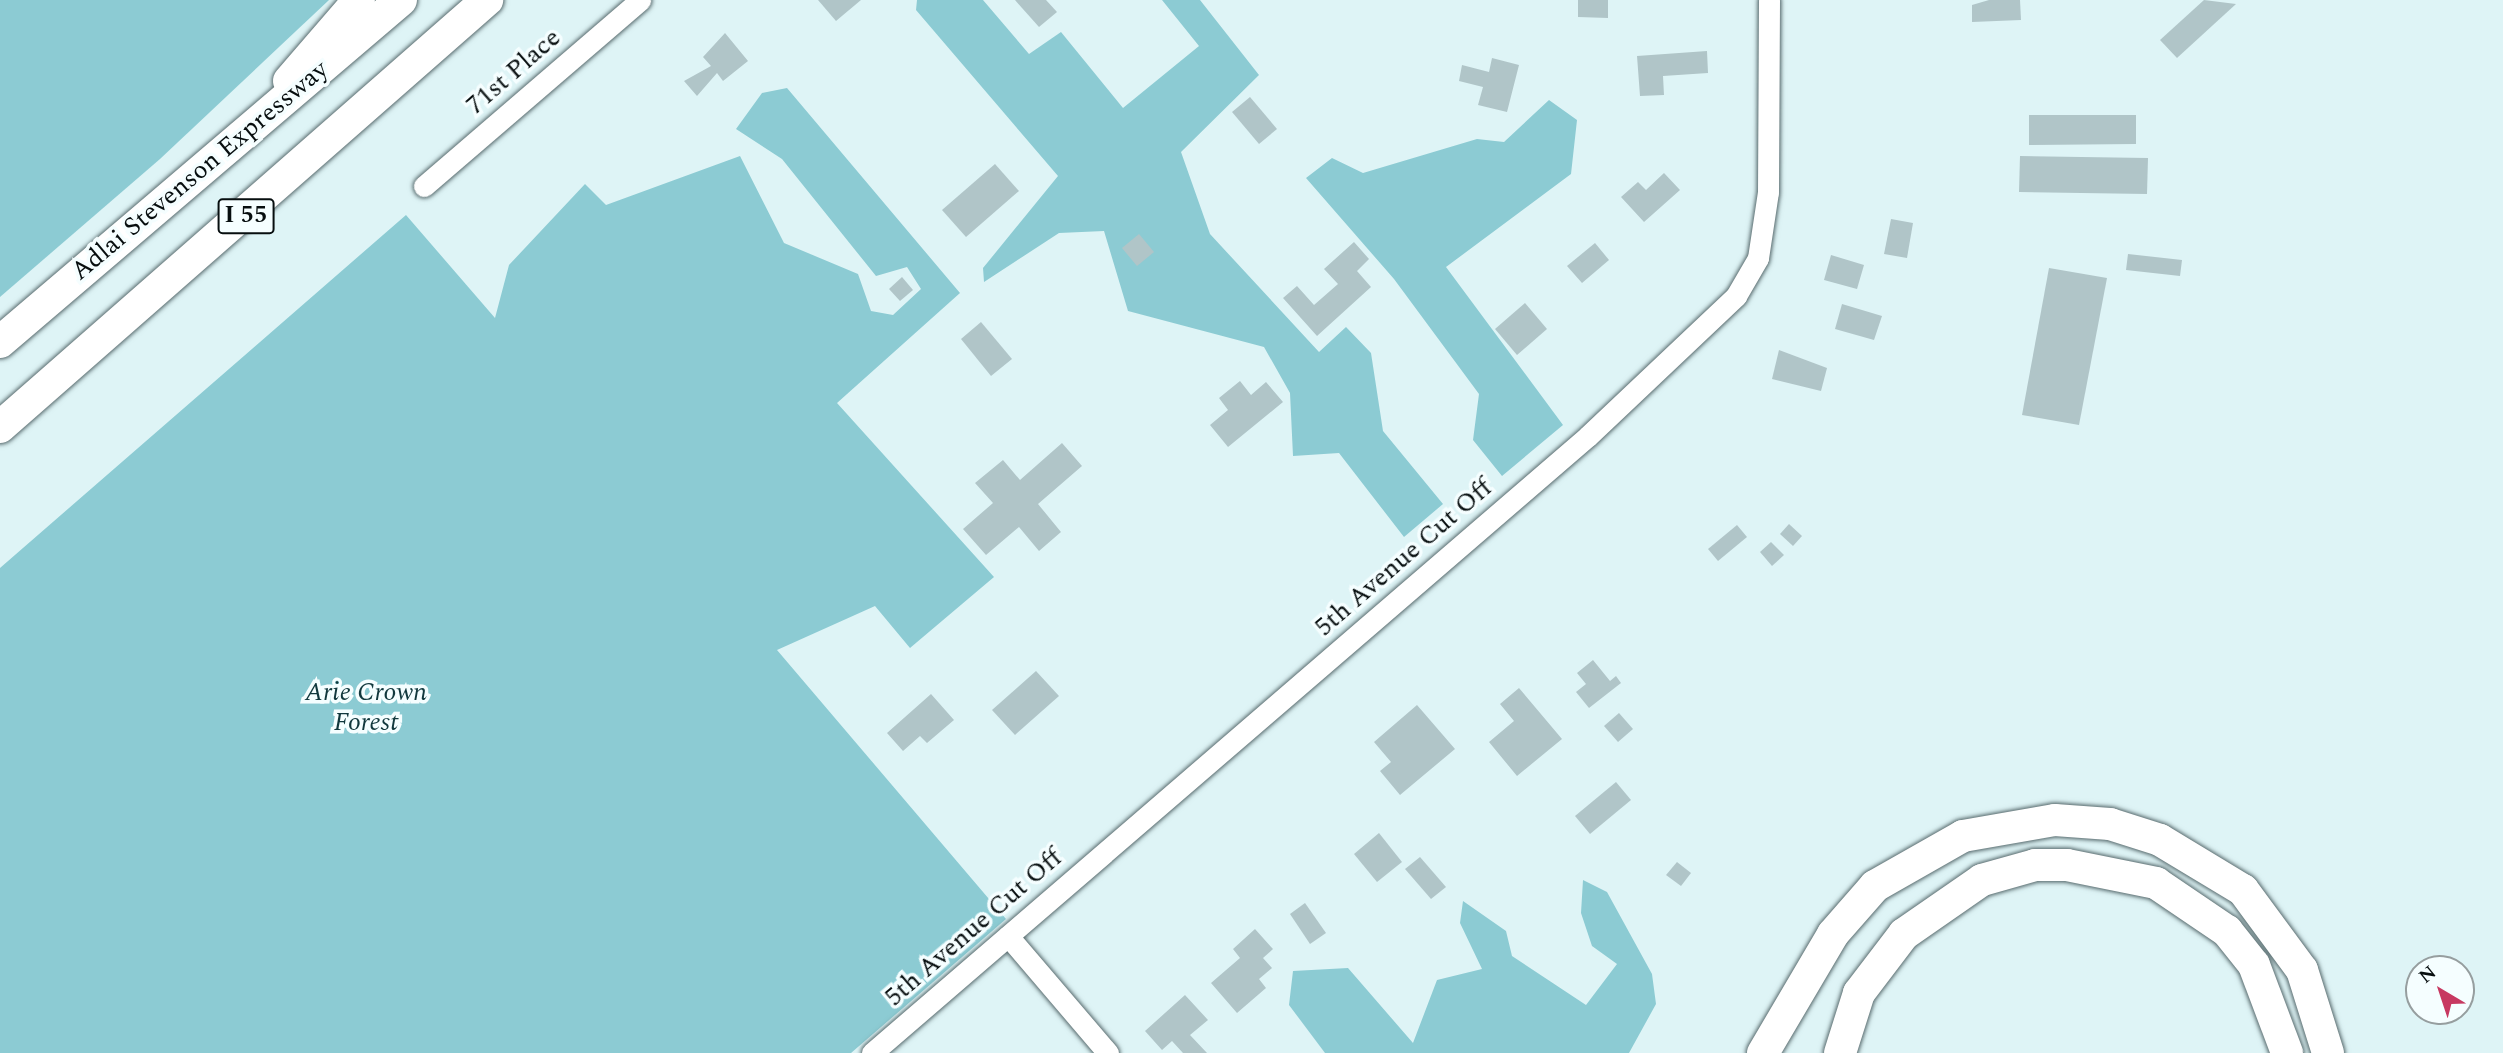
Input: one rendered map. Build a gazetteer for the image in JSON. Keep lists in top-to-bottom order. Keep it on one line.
{"streets":{"highway":["Adlai Stevenson Expressway","I 55"],"street":["71st Place","5th Avenue Cut Off"]},"parks":["Arie Crown Forest"],"north":"top left"}
